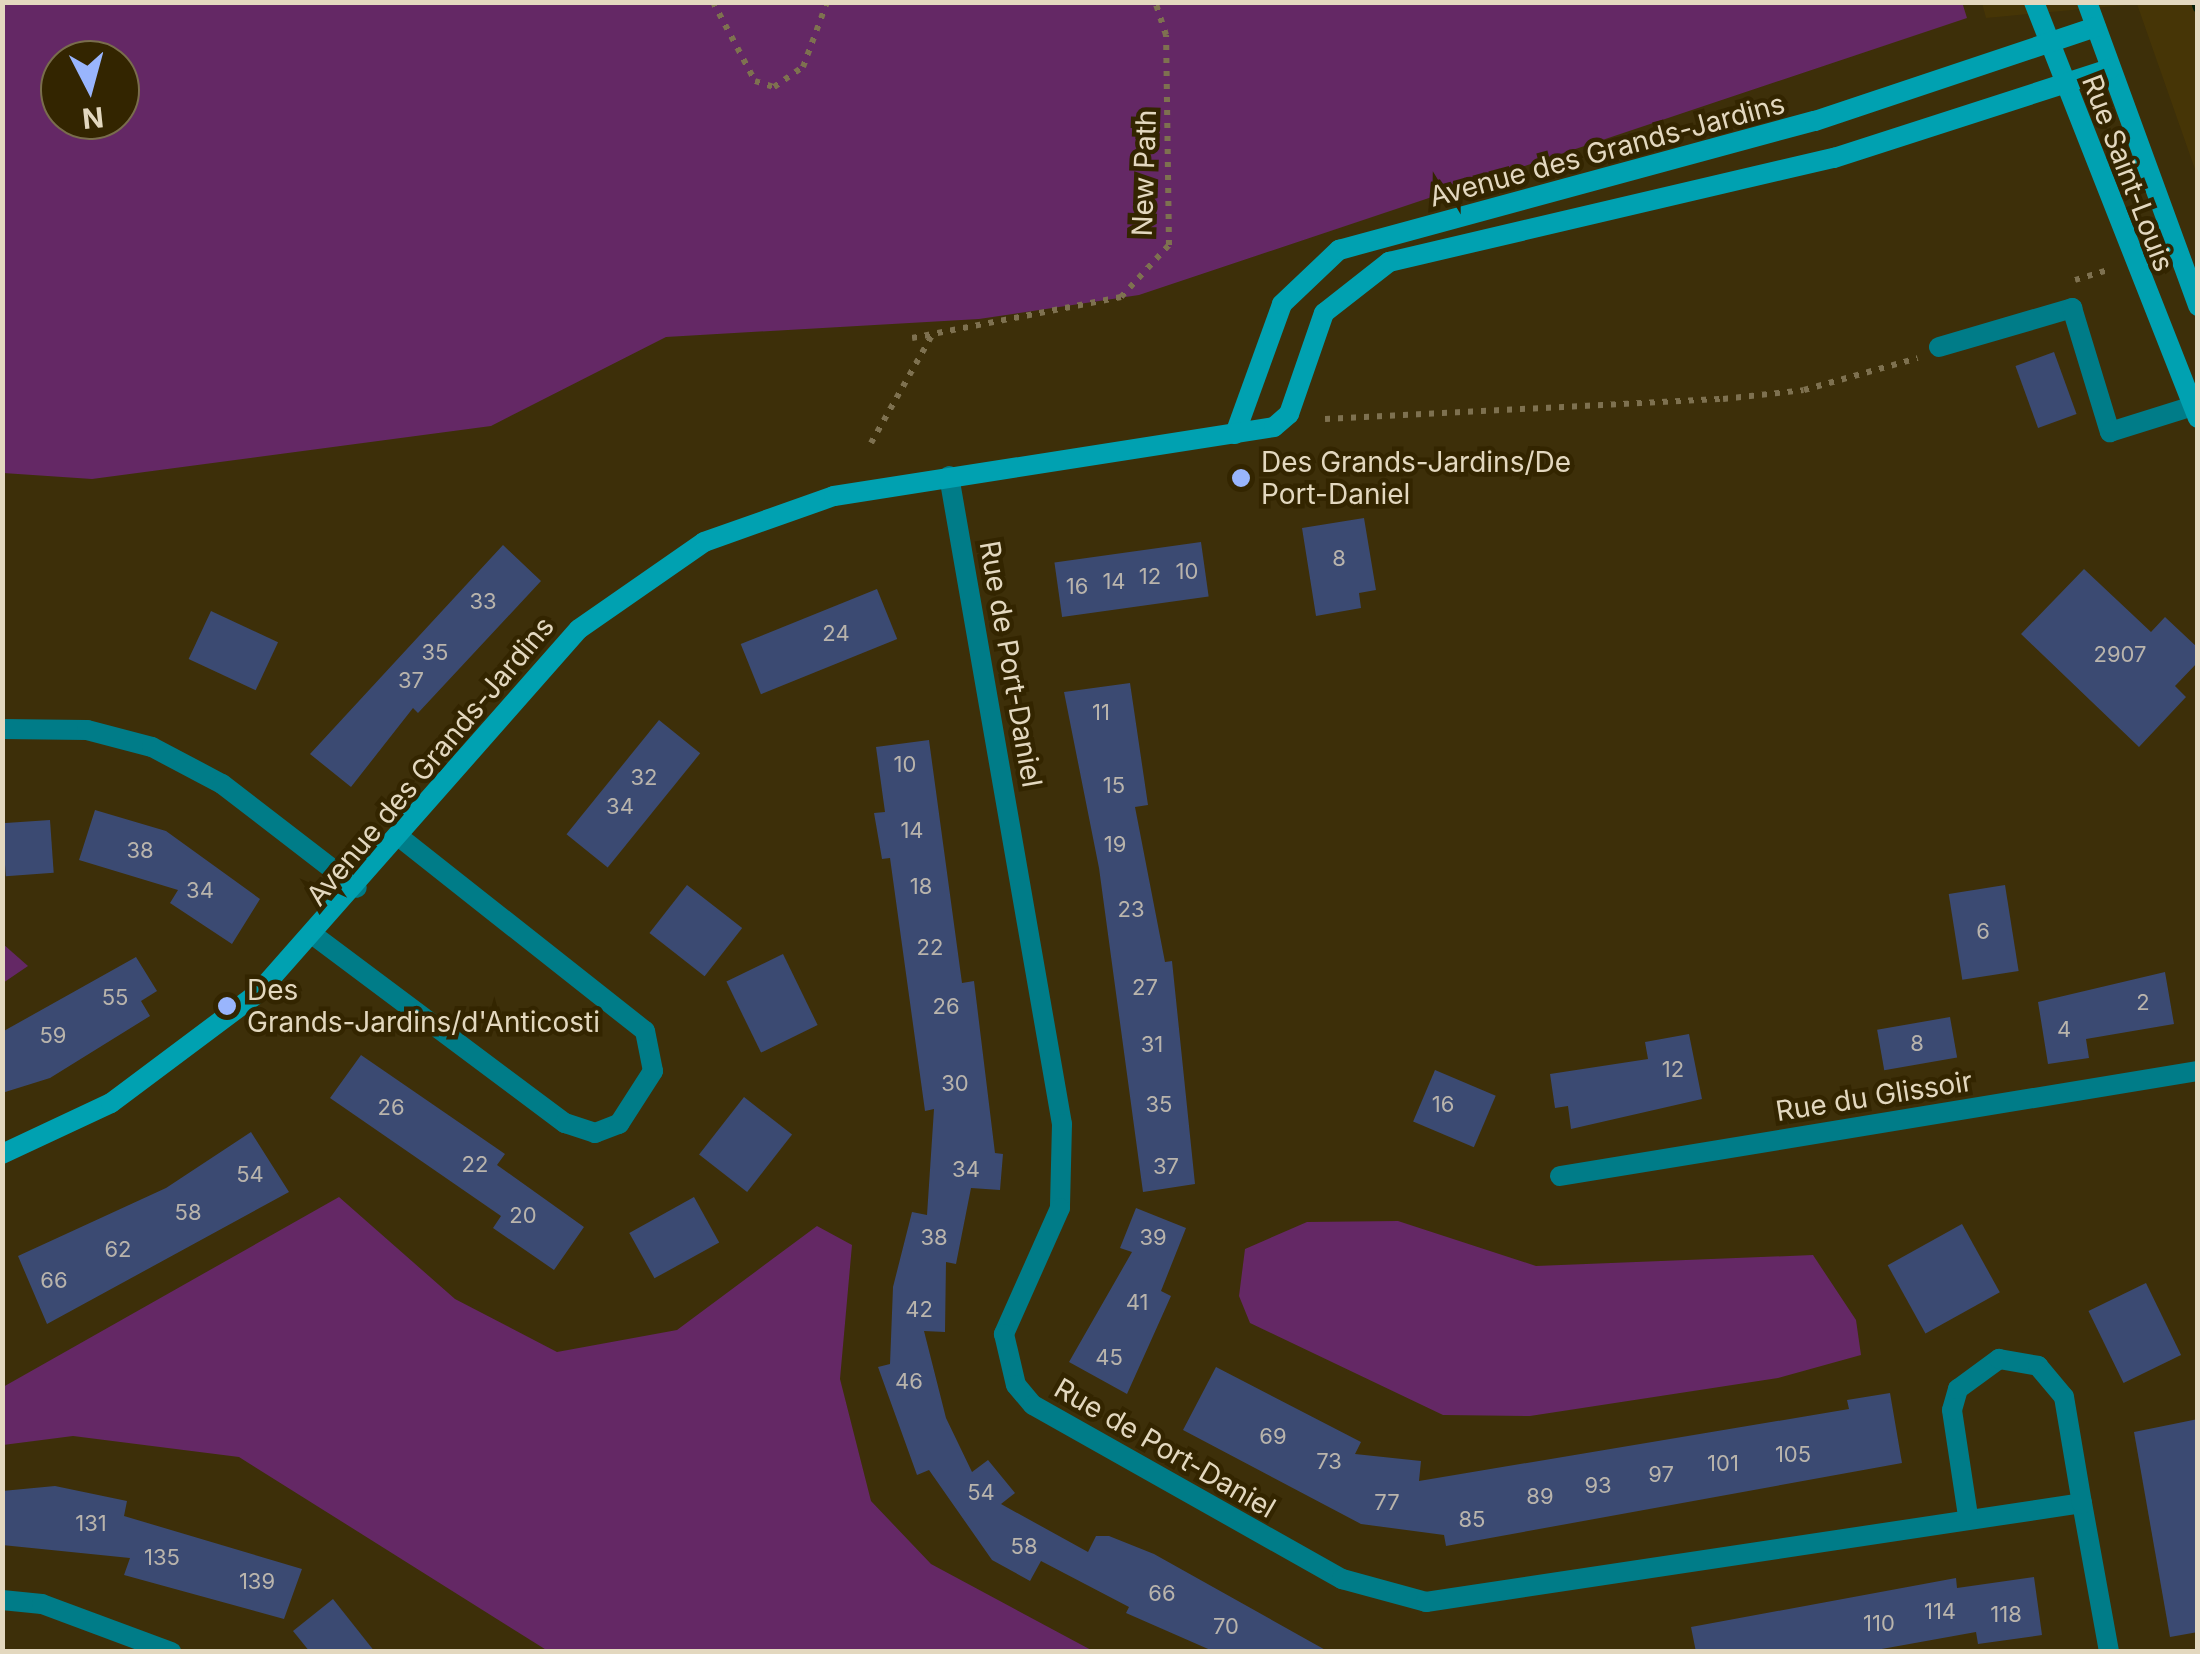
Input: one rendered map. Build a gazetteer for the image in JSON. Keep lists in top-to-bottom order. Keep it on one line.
{"streets":{"street":["Avenue des Grands-Jardins","Rue Saint-Louis","Rue de Port-Daniel","Rue du Glissoir"],"path":["New Path"]},"crossings":[["Avenue des Grands-Jardins","Rue Saint-Louis"],["Avenue des Grands-Jardins","Rue de Port-Daniel"]],"places":["Des Grands-Jardins/De Port-Daniel","Des Grands-Jardins/d'Anticosti"],"house_numbers":["8","10","12","14","16","33","24","35","2907","37","11","10","32","15","34","14","19","38","18","34","23","6","22","27","55","2","26","4","59","8","31","12","30","35","16","26","22","37","34","54","58","20","38","39","62","66","41","42","45","46","69","105","73","101","97","93","54","89","77","85","131","58","135","139","66","114","118","110","70"],"north":"bottom"}
